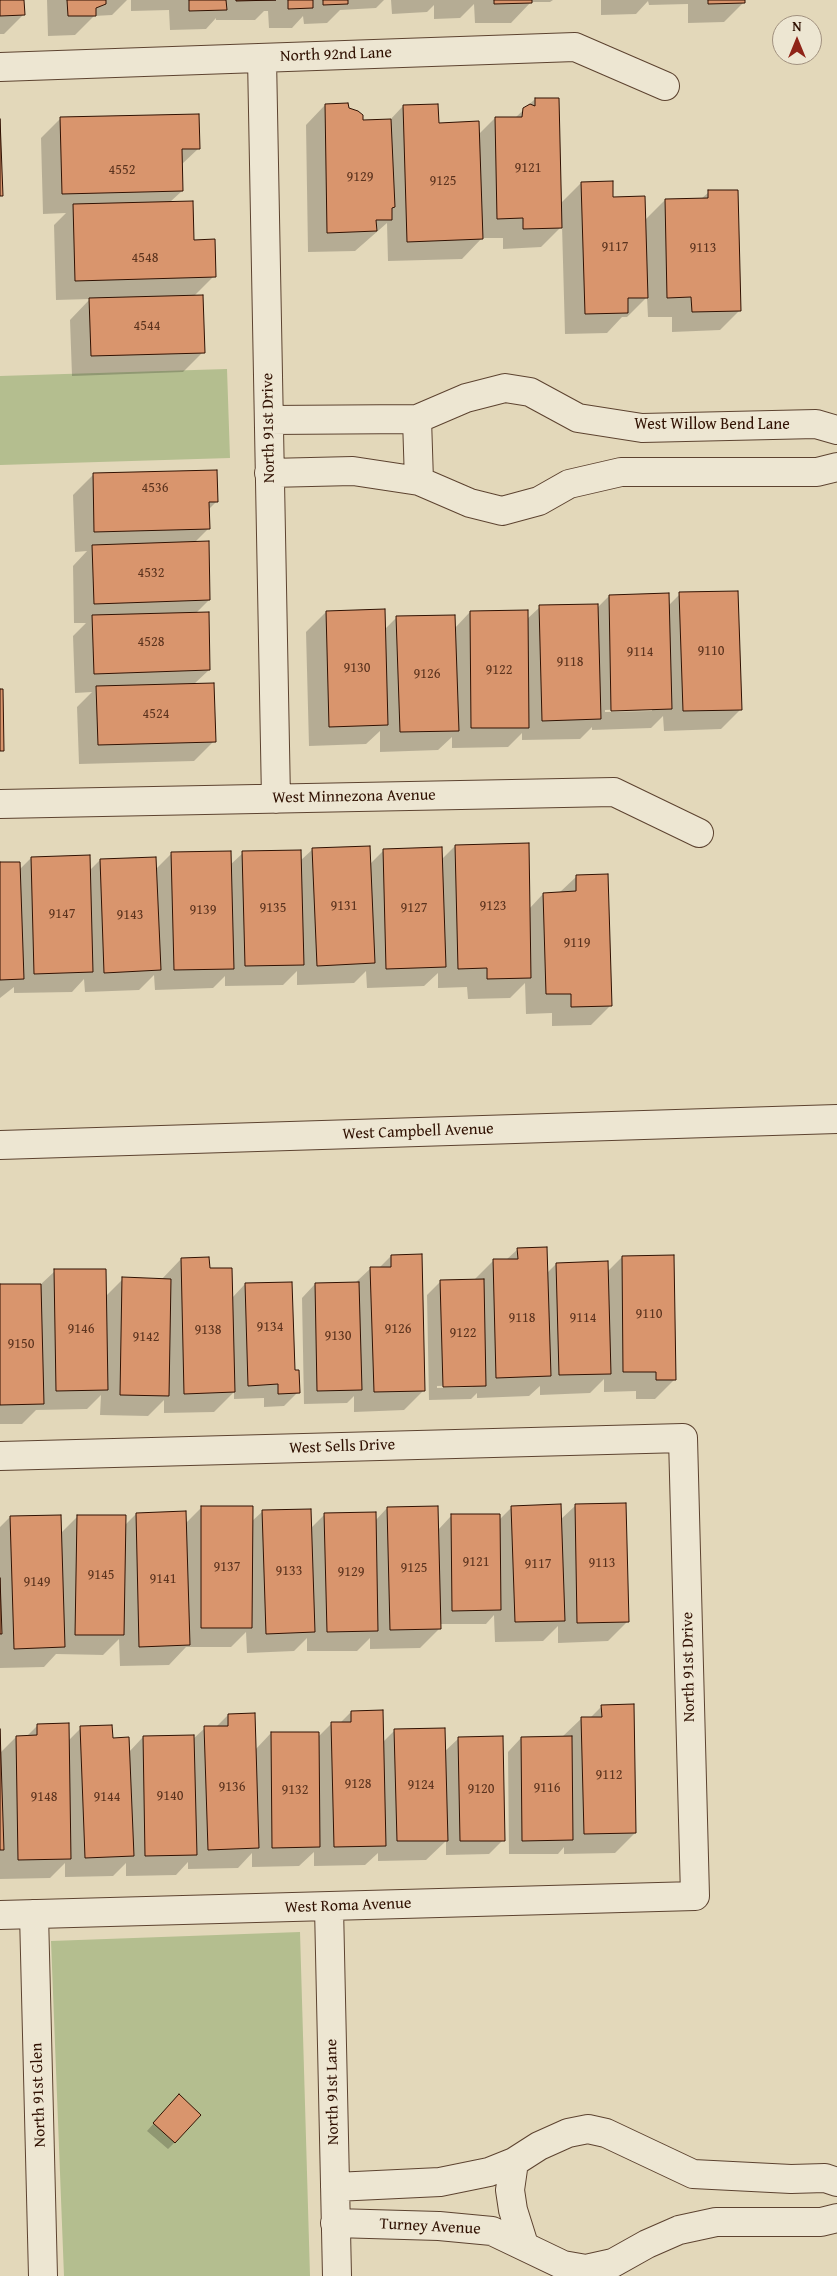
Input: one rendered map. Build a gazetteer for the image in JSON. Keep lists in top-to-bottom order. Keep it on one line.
{"streets":{"street":["North 92nd Lane","West Willow Bend Lane","North 91st Drive","West Minnezona Avenue","West Campbell Avenue","West Sells Drive","West Roma Avenue","North 91st Lane","North 91st Glen","Turney Avenue"]},"crossings":[["North 92nd Lane","North 91st Drive"],["West Willow Bend Lane","North 91st Drive"],["North 91st Drive","West Minnezona Avenue"],["North 91st Drive","West Sells Drive"],["North 91st Drive","West Roma Avenue"],["West Roma Avenue","North 91st Lane"],["West Roma Avenue","North 91st Glen"],["North 91st Lane","Turney Avenue"]],"house_numbers":["9121","4552","9129","9125","9117","9113","4548","4544","4536","4532","4528","9110","9114","9118","9130","9122","9126","4524","9131","9123","9135","9127","9139","9147","9143","9119","9110","9118","9114","9134","9146","9126","9138","9122","9130","9142","9150","9121","9113","9117","9137","9125","9133","9129","9145","9141","9149","9112","9128","9124","9136","9116","9120","9132","9140","9148","9144"],"north":"top"}
